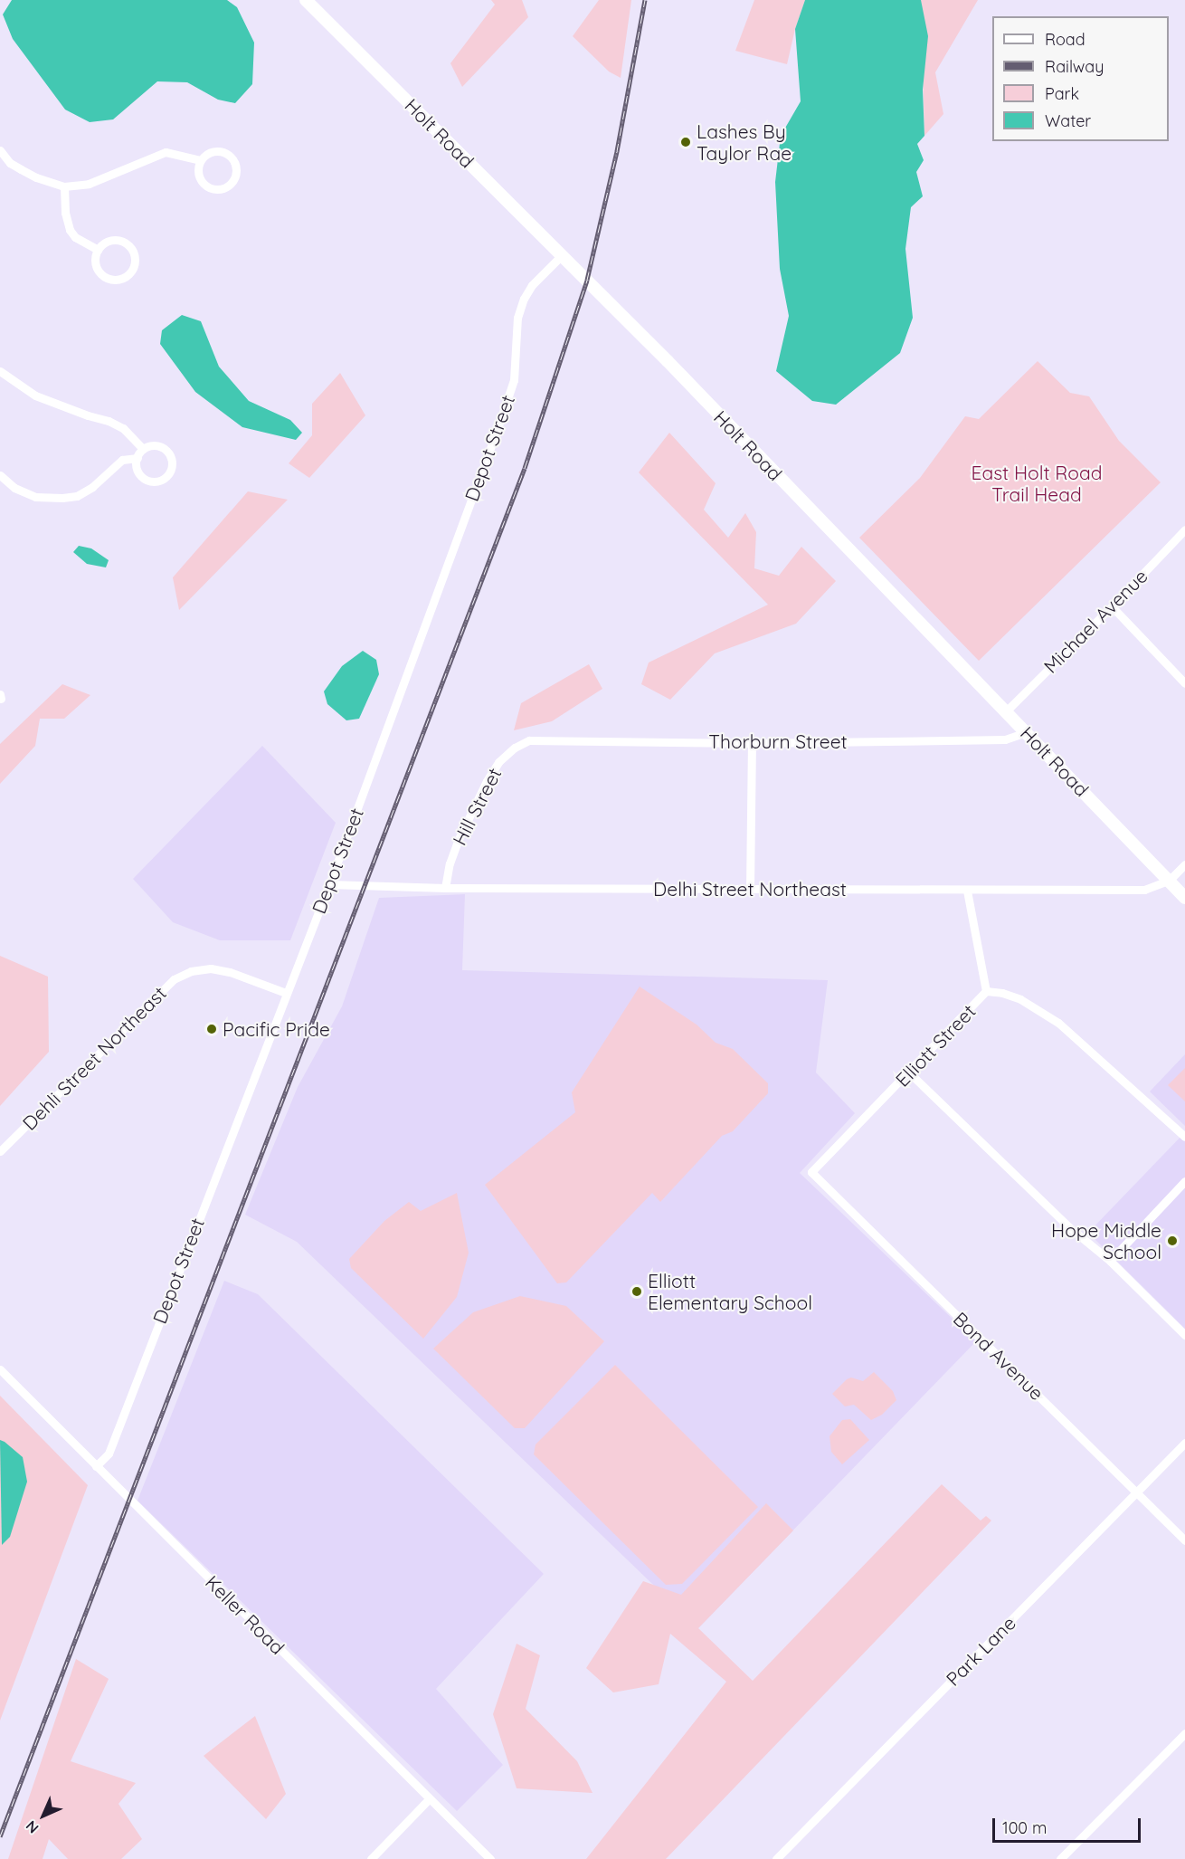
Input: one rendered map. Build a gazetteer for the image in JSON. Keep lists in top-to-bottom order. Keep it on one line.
{"streets":{"main road":["Holt Road"],"street":["Depot Street","Michael Avenue","Thorburn Street","Hill Street","Delhi Street Northeast","Elliott Street","Dehli Street Northeast","Bond Avenue","Keller Road","Park Lane"]},"crossings":[["Holt Road","Depot Street"],["Holt Road","Michael Avenue"],["Holt Road","Thorburn Street"],["Holt Road","Delhi Street Northeast"],["Depot Street","Delhi Street Northeast"],["Depot Street","Dehli Street Northeast"],["Depot Street","Keller Road"],["Thorburn Street","Hill Street"],["Hill Street","Delhi Street Northeast"],["Delhi Street Northeast","Elliott Street"],["Elliott Street","Bond Avenue"],["Bond Avenue","Park Lane"]],"parks":["East Holt Road Trail Head"],"places":["Lashes By Taylor Rae","Pacific Pride","Hope Middle School","Elliott Elementary School"],"legend":["Road","Railway","Park","Water"],"scale_bar":"100 m","north":"bottom left"}
